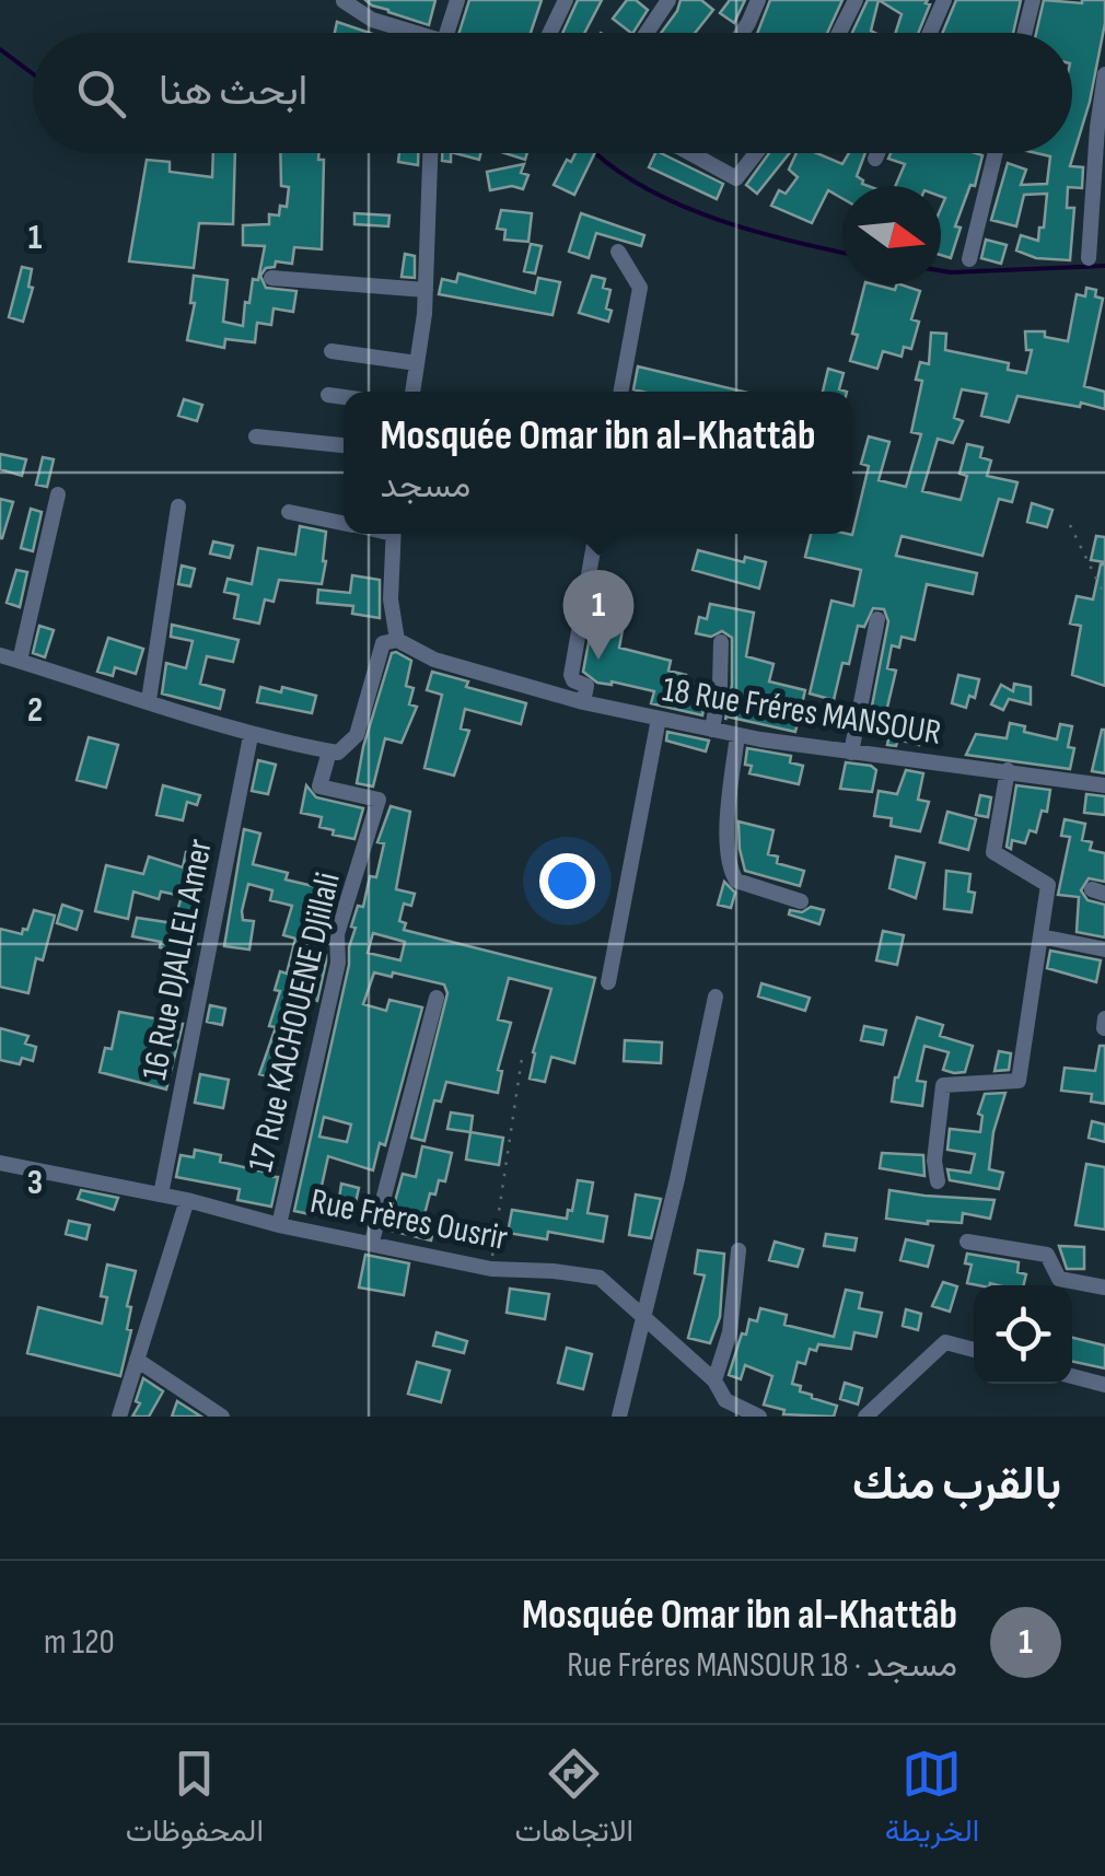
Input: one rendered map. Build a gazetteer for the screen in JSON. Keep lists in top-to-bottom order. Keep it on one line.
{"streets":{"street":["18 Rue Fréres MANSOUR","16 Rue DJALLEL Amer","17 Rue KACHOUENE DJillali","Rue Frères Ousrir"]},"crossings":[["16 Rue DJALLEL Amer","Rue Frères Ousrir"],["17 Rue KACHOUENE DJillali","Rue Frères Ousrir"]],"north":"right","page":{"search":"ابحث هنا","popup":["Mosquée Omar ibn al-Khattâb","مسجد"],"pins":"1","heading":"بالقرب منك","list":[{"mark":"1","name":"Mosquée Omar ibn al-Khattâb","note":"مسجد · 18 Rue Fréres MANSOUR","value":"120 m"}],"nav":["الخريطة","الاتجاهات","المحفوظات"]},"grid":{"rows":["1","2","3"]}}
